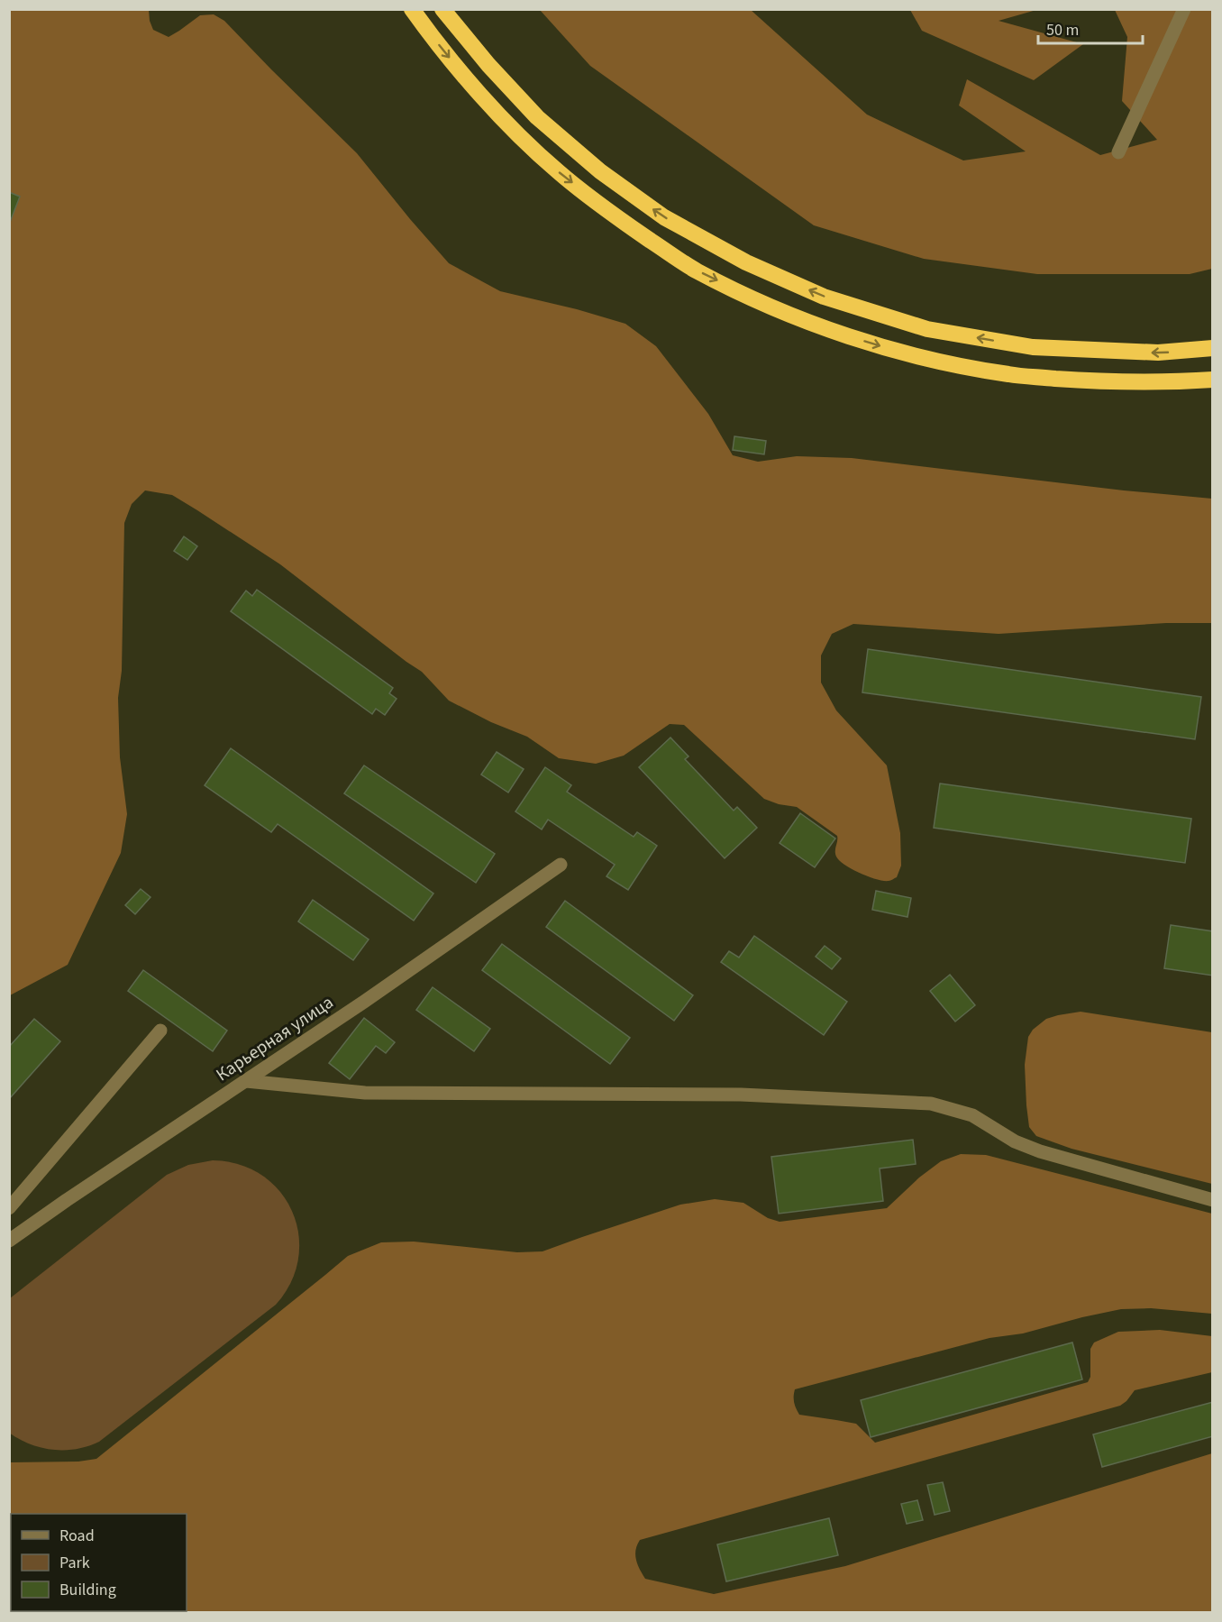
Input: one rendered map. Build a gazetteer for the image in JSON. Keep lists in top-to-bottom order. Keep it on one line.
{"streets":{"street":["Карьерная улица"]},"legend":["Road","Park","Building"],"scale_bar":"50 m"}
